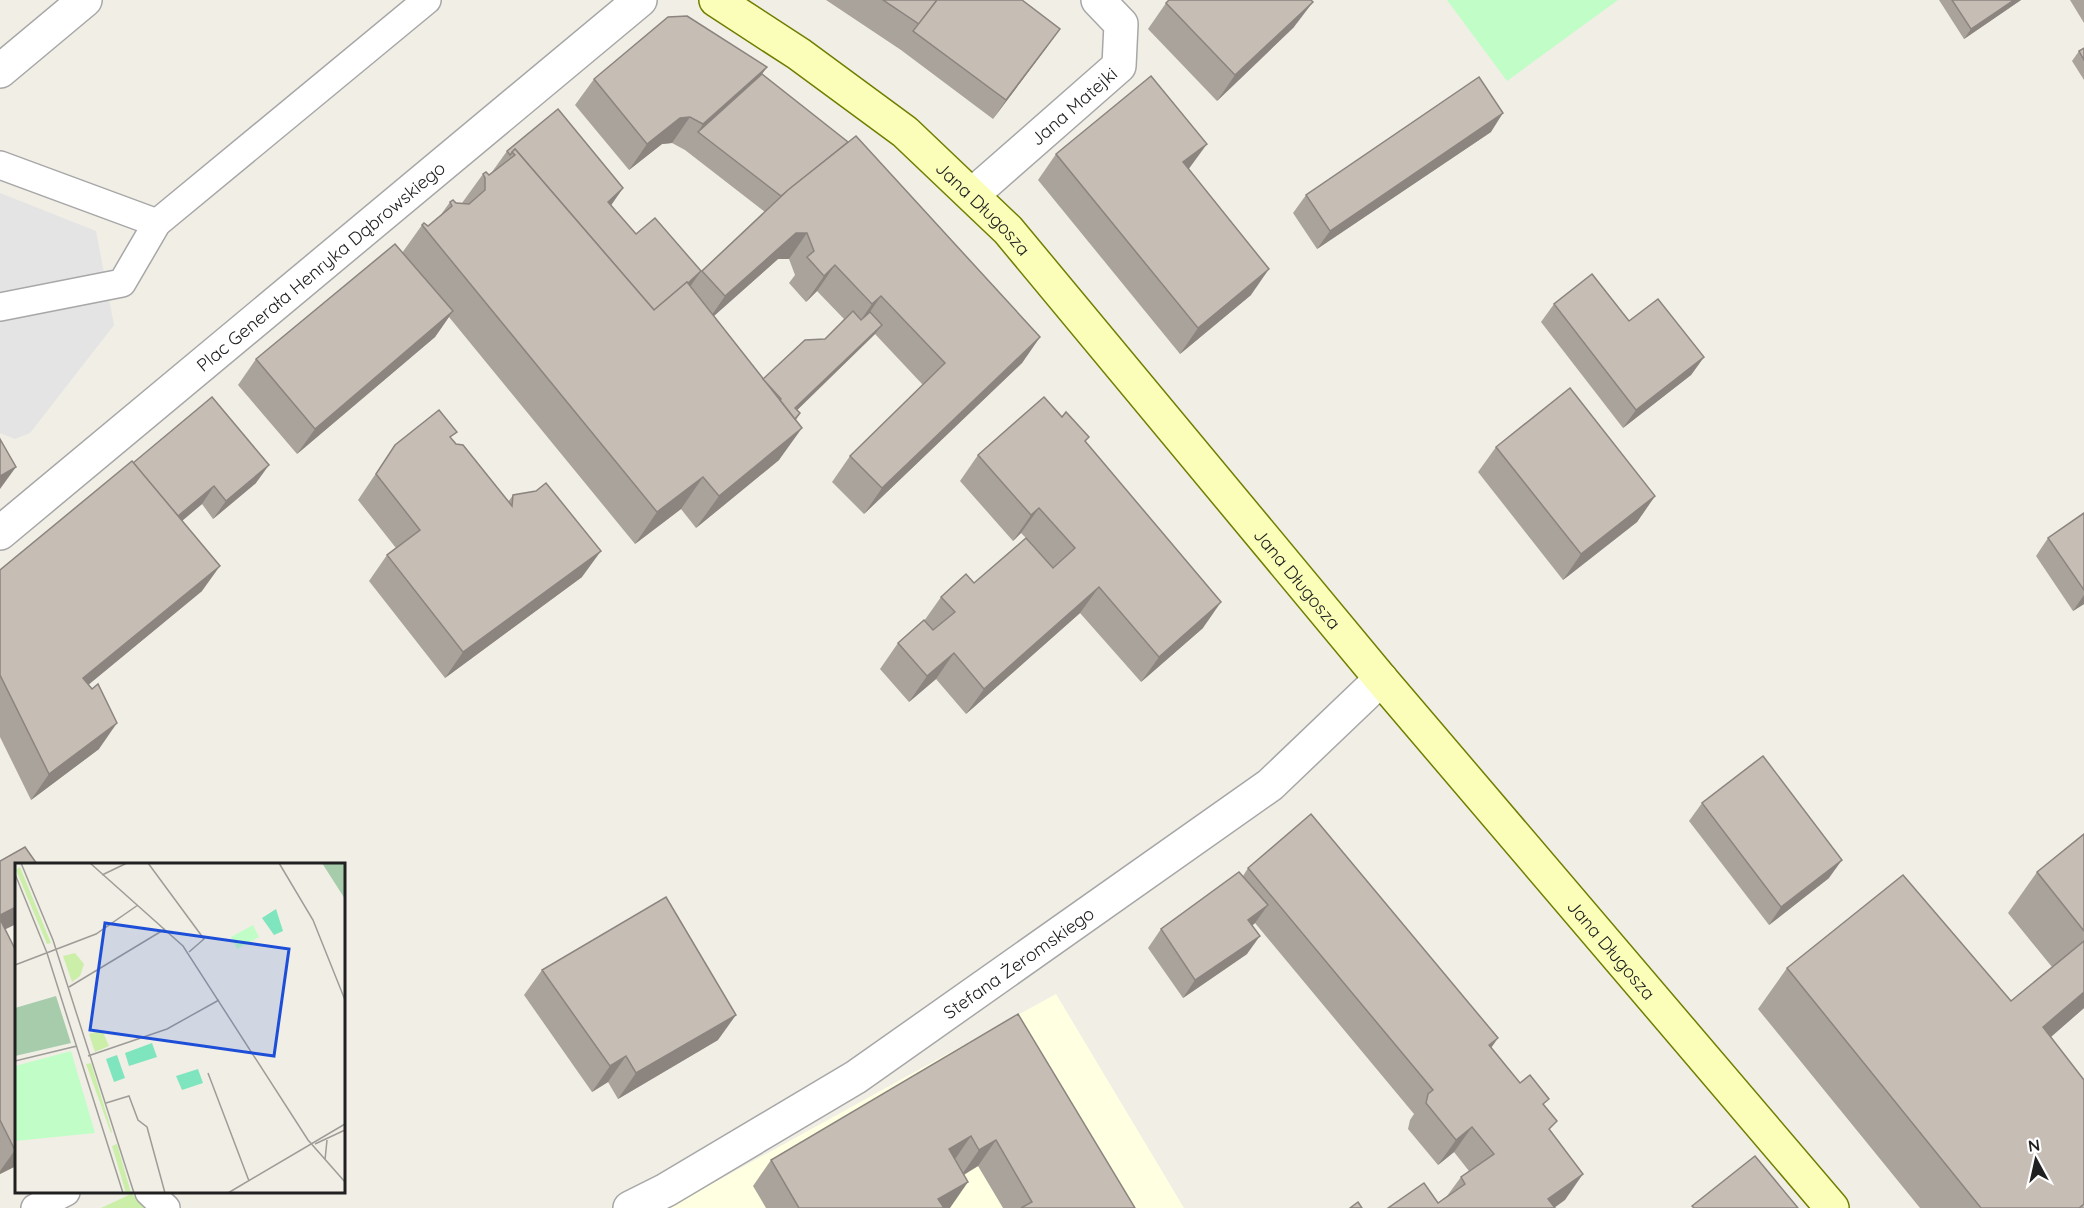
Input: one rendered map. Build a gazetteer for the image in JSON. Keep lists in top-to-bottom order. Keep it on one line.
{"streets":{"street":["Jana Matejki","Jana Długosza","Plac Generała Henryka Dąbrowskiego","Stefana Żeromskiego"]},"crossings":[["Jana Matejki","Jana Długosza"],["Jana Długosza","Stefana Żeromskiego"]],"north":"top"}
